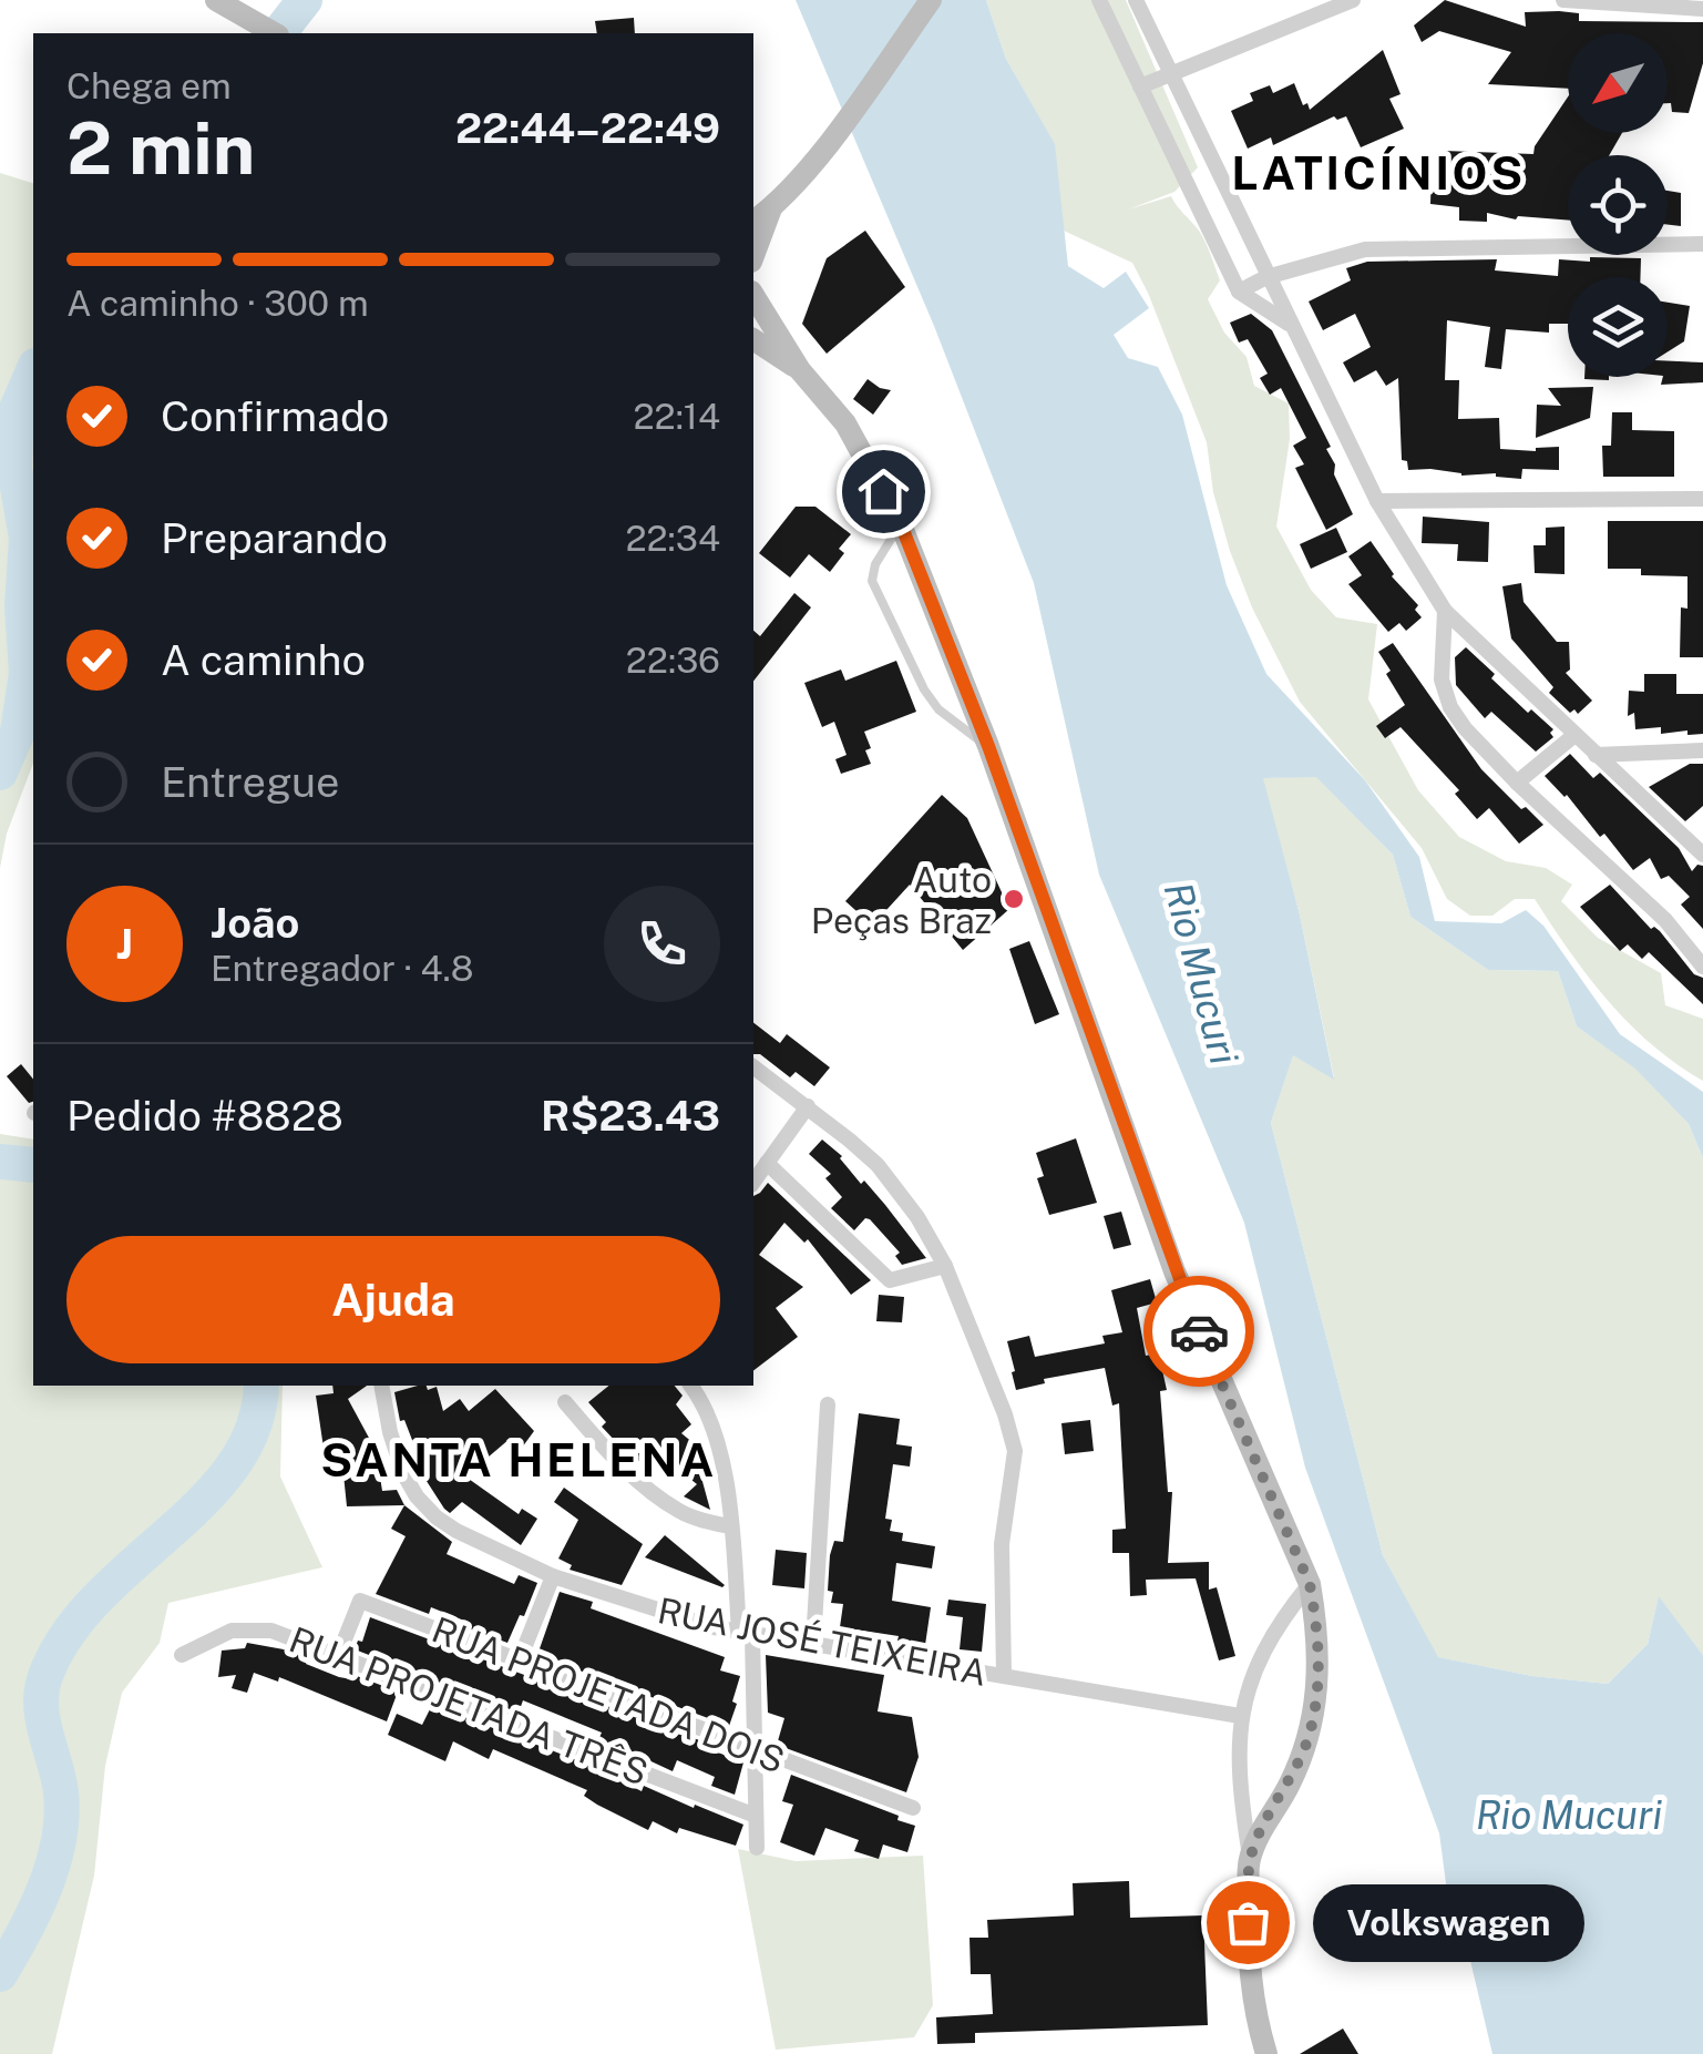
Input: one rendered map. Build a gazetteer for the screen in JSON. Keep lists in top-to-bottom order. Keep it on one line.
{"streets":{"street":["RUA JOSÉ TEIXEIRA","RUA PROJETADA DOIS","RUA PROJETADA TRÊS"]},"crossings":[["RUA PROJETADA DOIS","RUA PROJETADA TRÊS"]],"districts":["LATICÍNIOS","SANTA HELENA"],"water":["Rio Mucuri"],"places":["Auto Peças Braz","Volkswagen"],"north":"bottom left","page":{"heading":["2 min","Chega em","22:44–22:49"],"panel":["João","Entregador · 4.8","Pedido #8828","R$23.43"],"bar":"A caminho · 300 m","list":[["Confirmado","22:14"],["Preparando","22:34"],["A caminho","22:36"],"Entregue"],"round":"J","buttons":"Ajuda","bubble":"Volkswagen"}}
